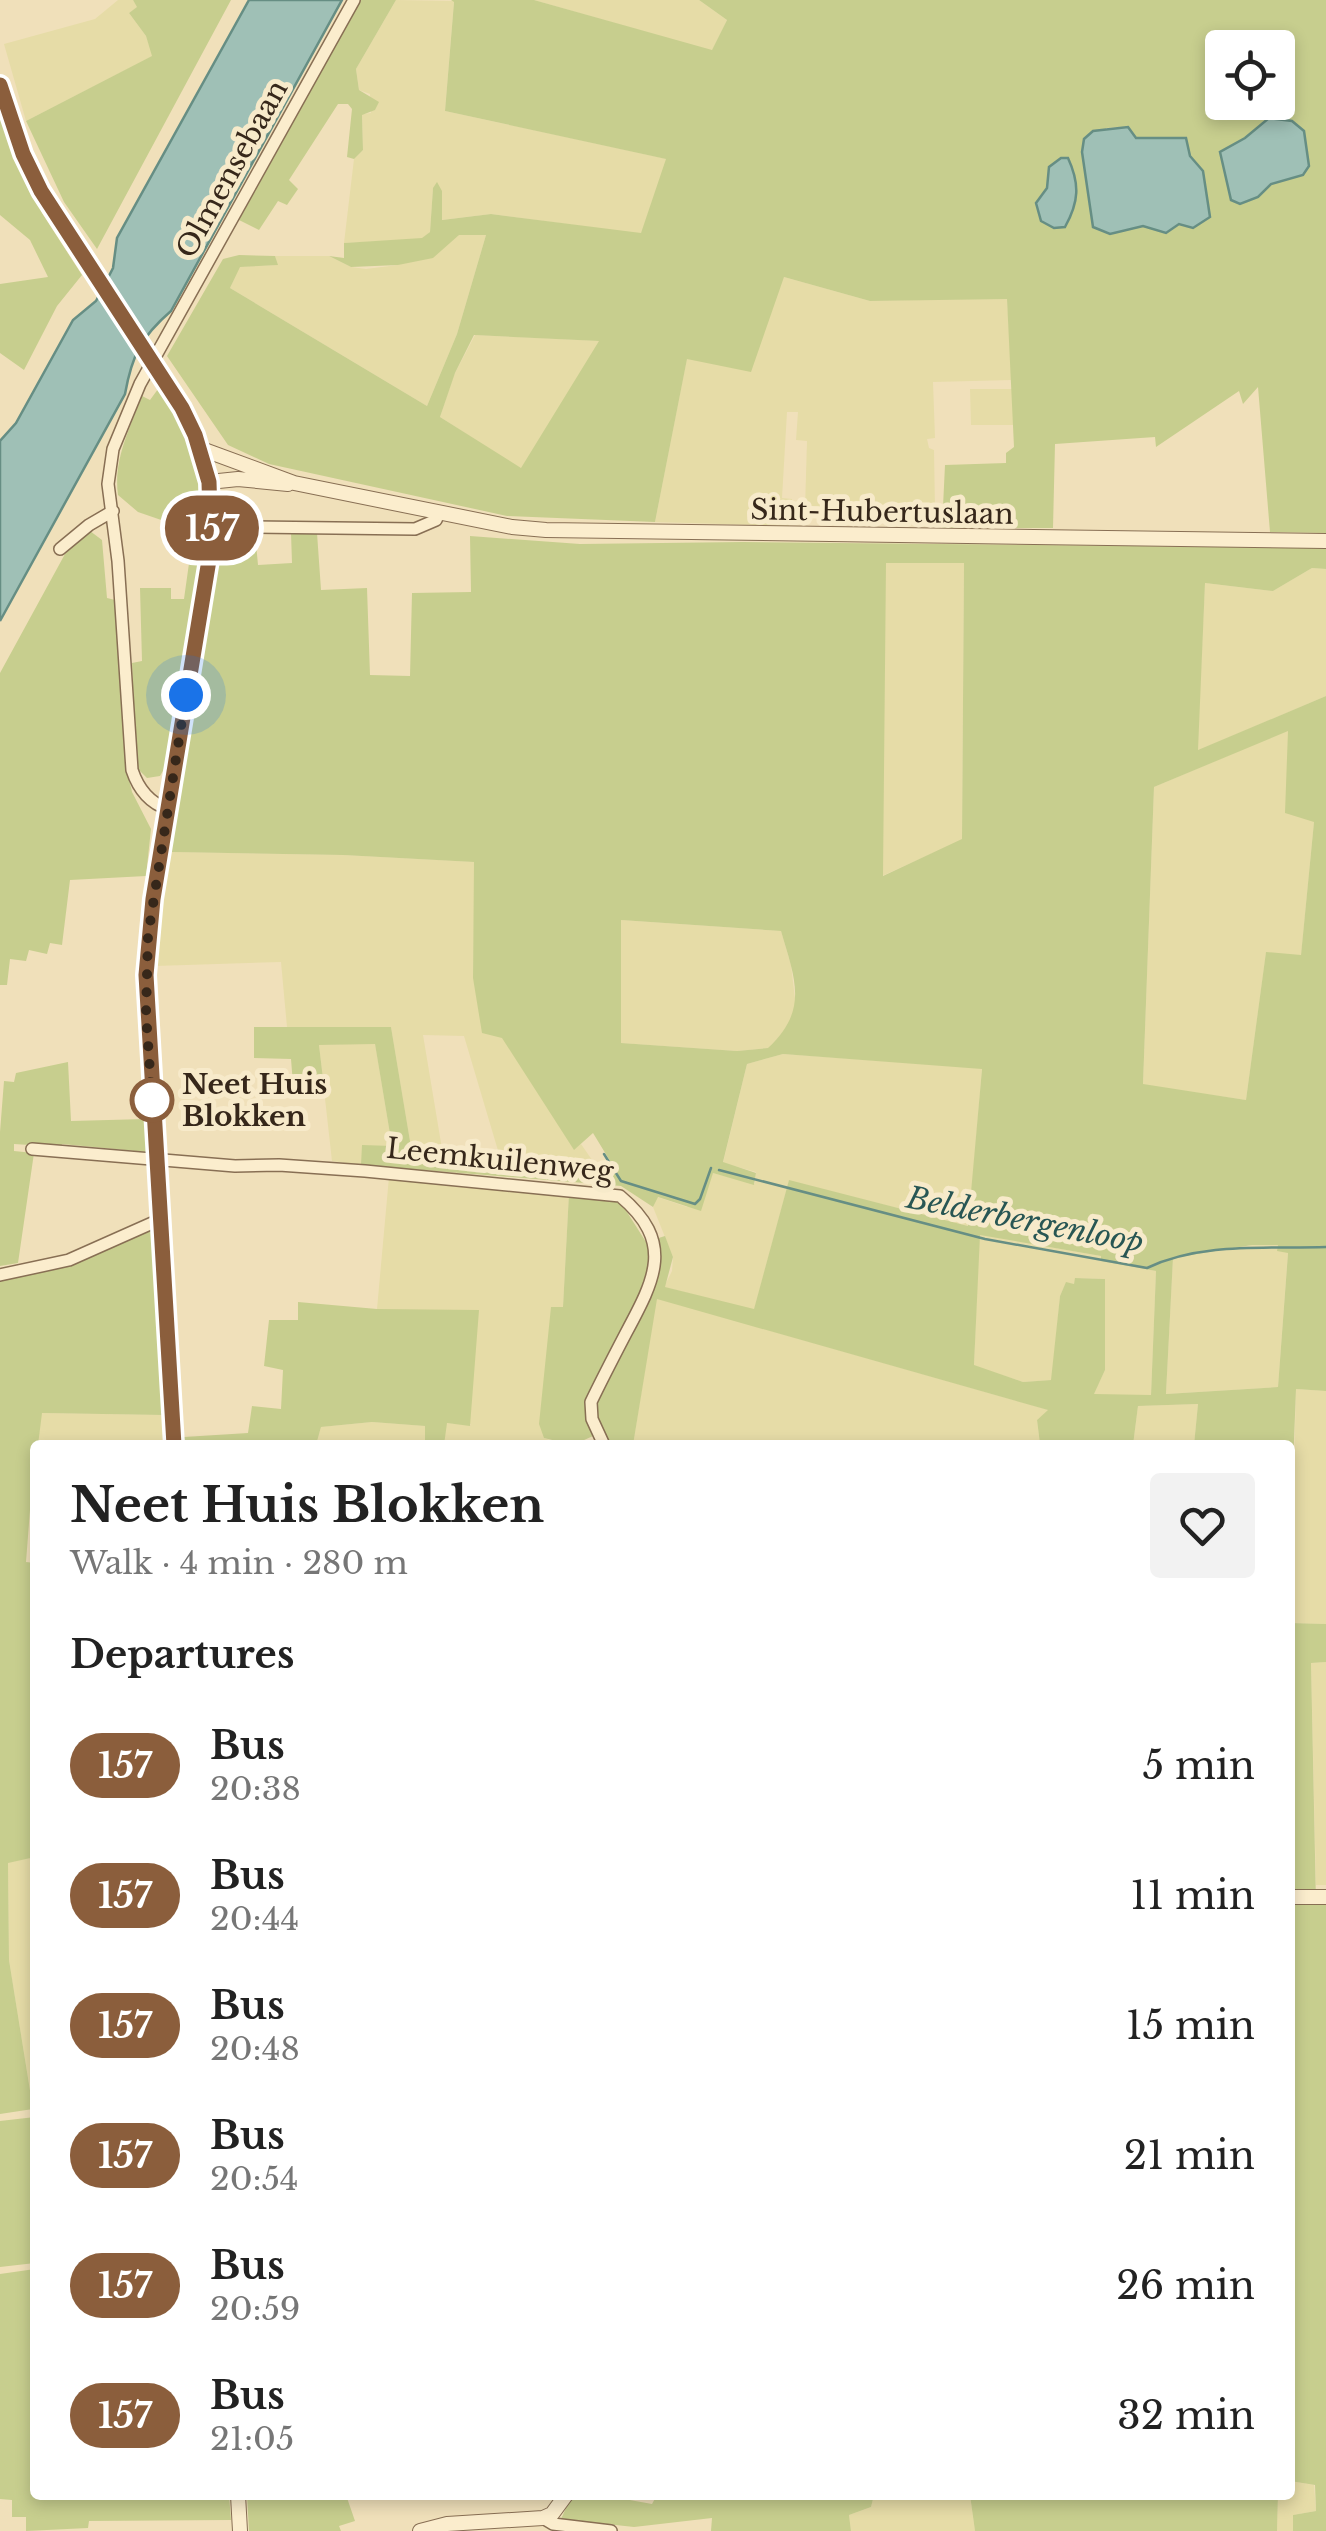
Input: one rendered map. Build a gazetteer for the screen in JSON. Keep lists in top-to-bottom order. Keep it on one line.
{"streets":{"street":["Olmensebaan","Sint-Hubertuslaan","Leemkuilenweg"]},"water":["Belderbergenloop"],"places":["Neet Huis Blokken"],"lines":["bus line 157"],"page":{"on_map":"157","heading":[["Neet Huis Blokken","Walk · 4 min · 280 m"],"Departures"],"list":[{"mark":"157","name":"Bus","note":"20:38","value":"5 min"},{"mark":"157","name":"Bus","note":"20:44","value":"11 min"},{"mark":"157","name":"Bus","note":"20:48","value":"15 min"},{"mark":"157","name":"Bus","note":"20:54","value":"21 min"},{"mark":"157","name":"Bus","note":"20:59","value":"26 min"},{"mark":"157","name":"Bus","note":"21:05","value":"32 min"}]}}
